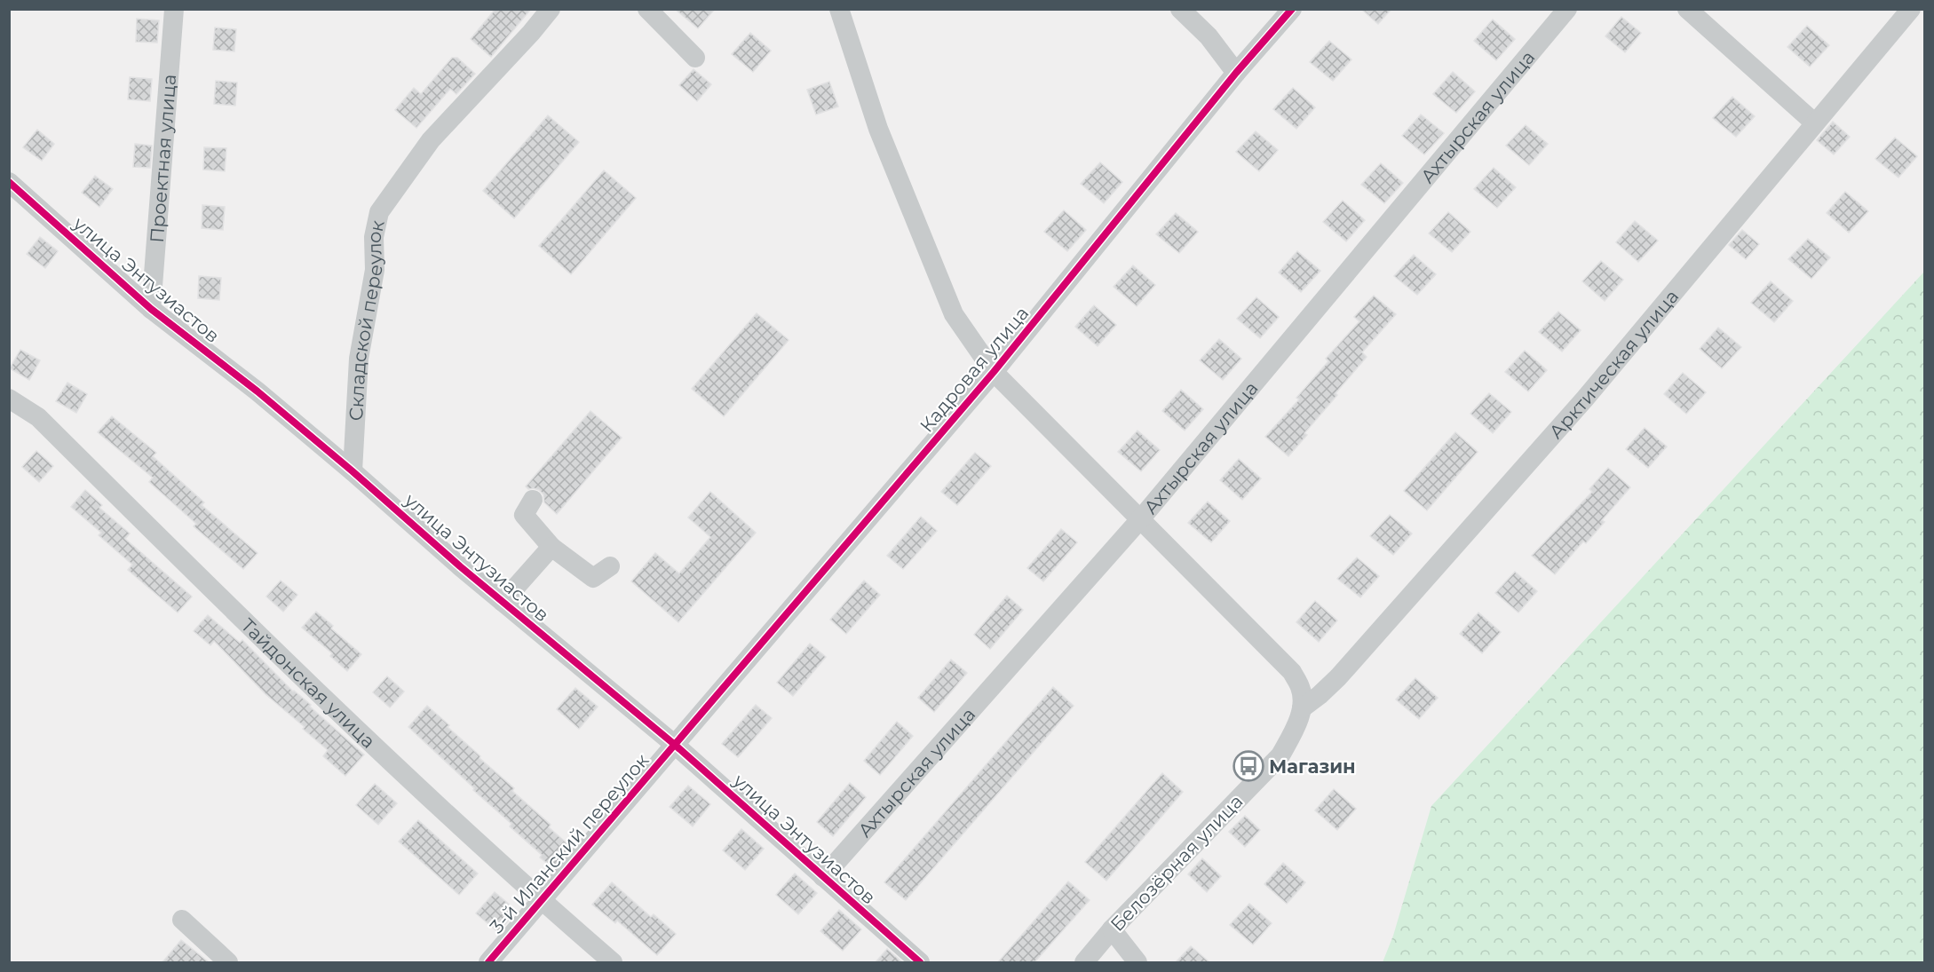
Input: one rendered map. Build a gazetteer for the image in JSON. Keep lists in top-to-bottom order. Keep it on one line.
{"streets":{"street":["Ахтырская улица","Проектная улица","улица Энтузиастов","Складской переулок","Арктическая улица","Кадровая улица","Тайдонская улица","3-й Иланский переулок","Белозёрная улица"]},"crossings":[["Ахтырская улица","улица Энтузиастов"],["Проектная улица","улица Энтузиастов"],["улица Энтузиастов","Складской переулок"],["улица Энтузиастов","Кадровая улица"],["улица Энтузиастов","3-й Иланский переулок"],["Арктическая улица","Белозёрная улица"],["Кадровая улица","3-й Иланский переулок"],["Тайдонская улица","3-й Иланский переулок"]],"places":{"bus stop":["Магазин"]}}
